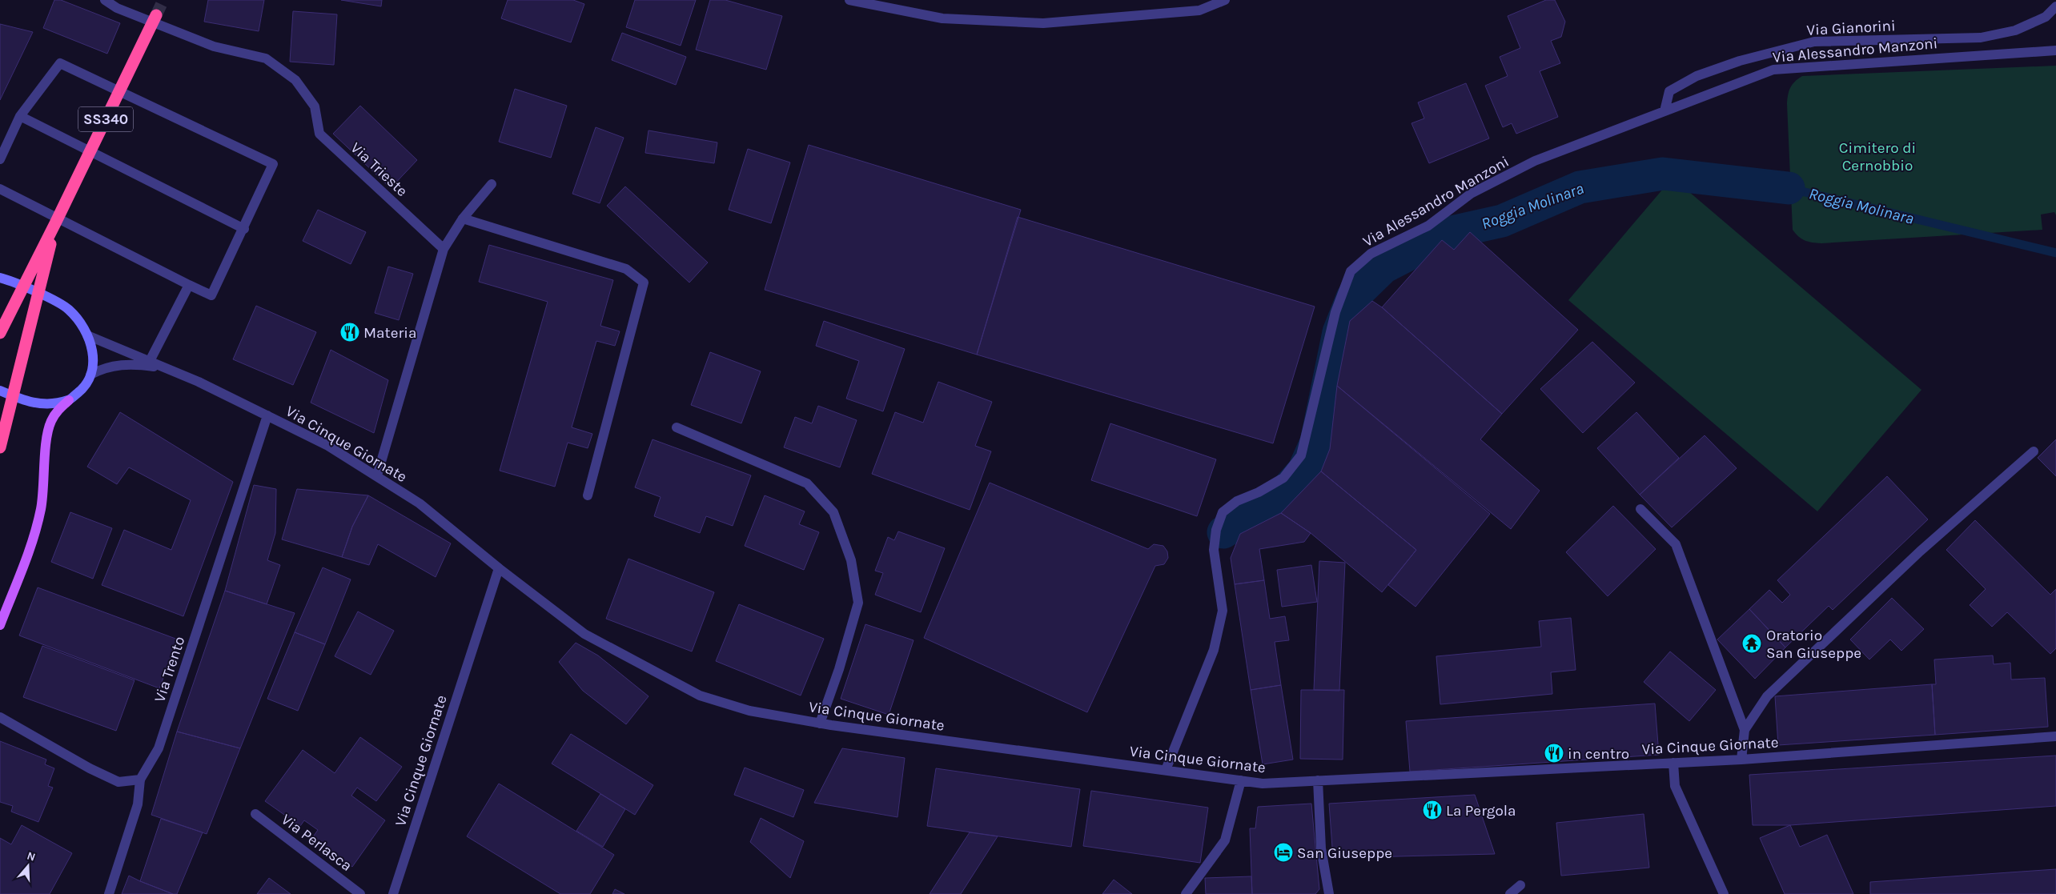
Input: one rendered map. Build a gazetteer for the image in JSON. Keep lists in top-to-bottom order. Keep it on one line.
{"streets":{"highway":["SS340"],"street":["Via Gianorini","Via Alessandro Manzoni","Via Trieste","Via Cinque Giornate","Via Trento","Via Perlasca"]},"crossings":[["Via Gianorini","Via Alessandro Manzoni"],["Via Alessandro Manzoni","Via Cinque Giornate"],["Via Cinque Giornate","Via Trento"]],"water":["Roggia Molinara"],"parks":["Cimitero di Cernobbio"],"places":{"restaurant":["Materia","in centro","La Pergola"],"temple":["Oratorio San Giuseppe"],"hotel":["San Giuseppe"]},"north":"top"}
